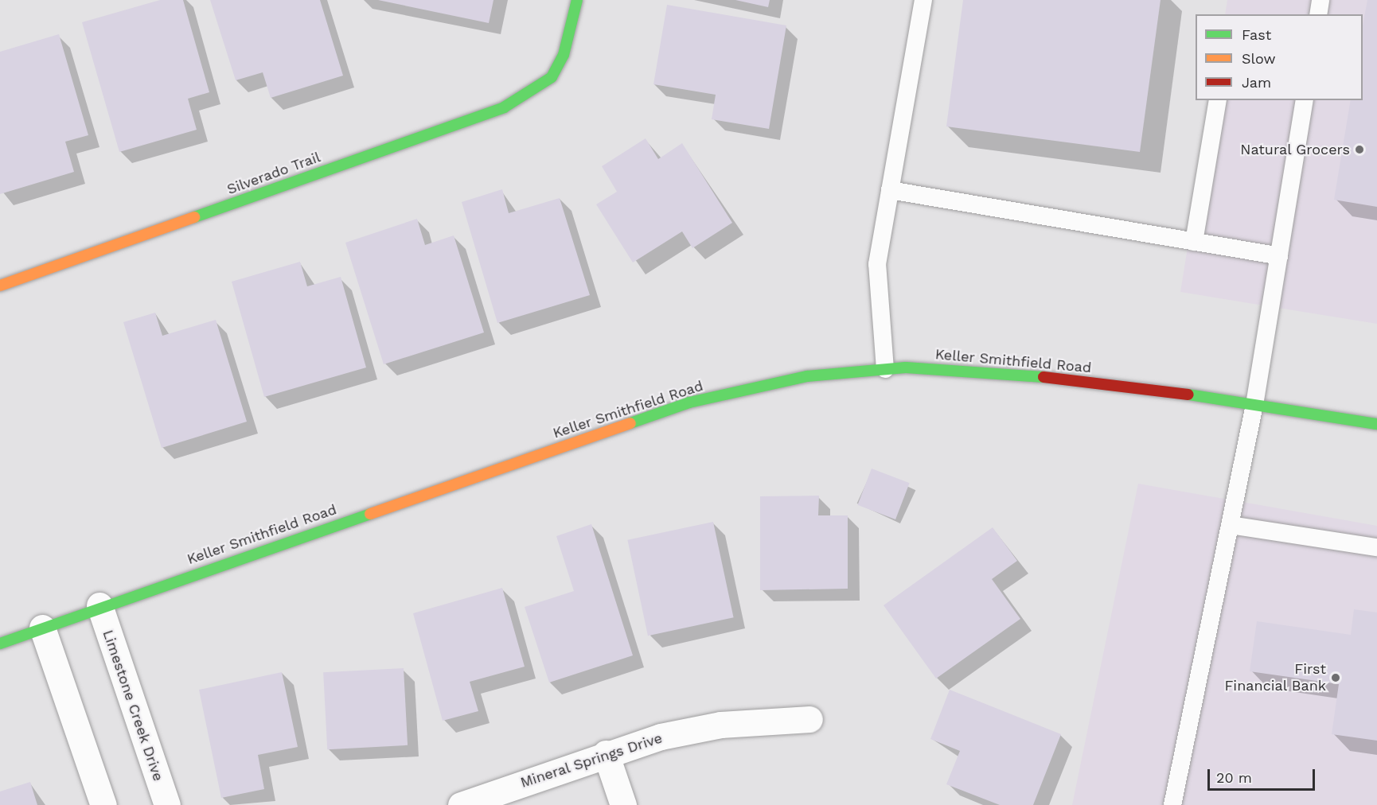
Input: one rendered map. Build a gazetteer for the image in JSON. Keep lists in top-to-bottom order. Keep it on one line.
{"streets":{"main road":["Silverado Trail","Keller Smithfield Road"],"street":["Limestone Creek Drive","Mineral Springs Drive"]},"crossings":[["Keller Smithfield Road","Limestone Creek Drive"]],"places":["Natural Grocers","First Financial Bank"],"legend":["Fast","Slow","Jam"],"scale_bar":"20 m"}
